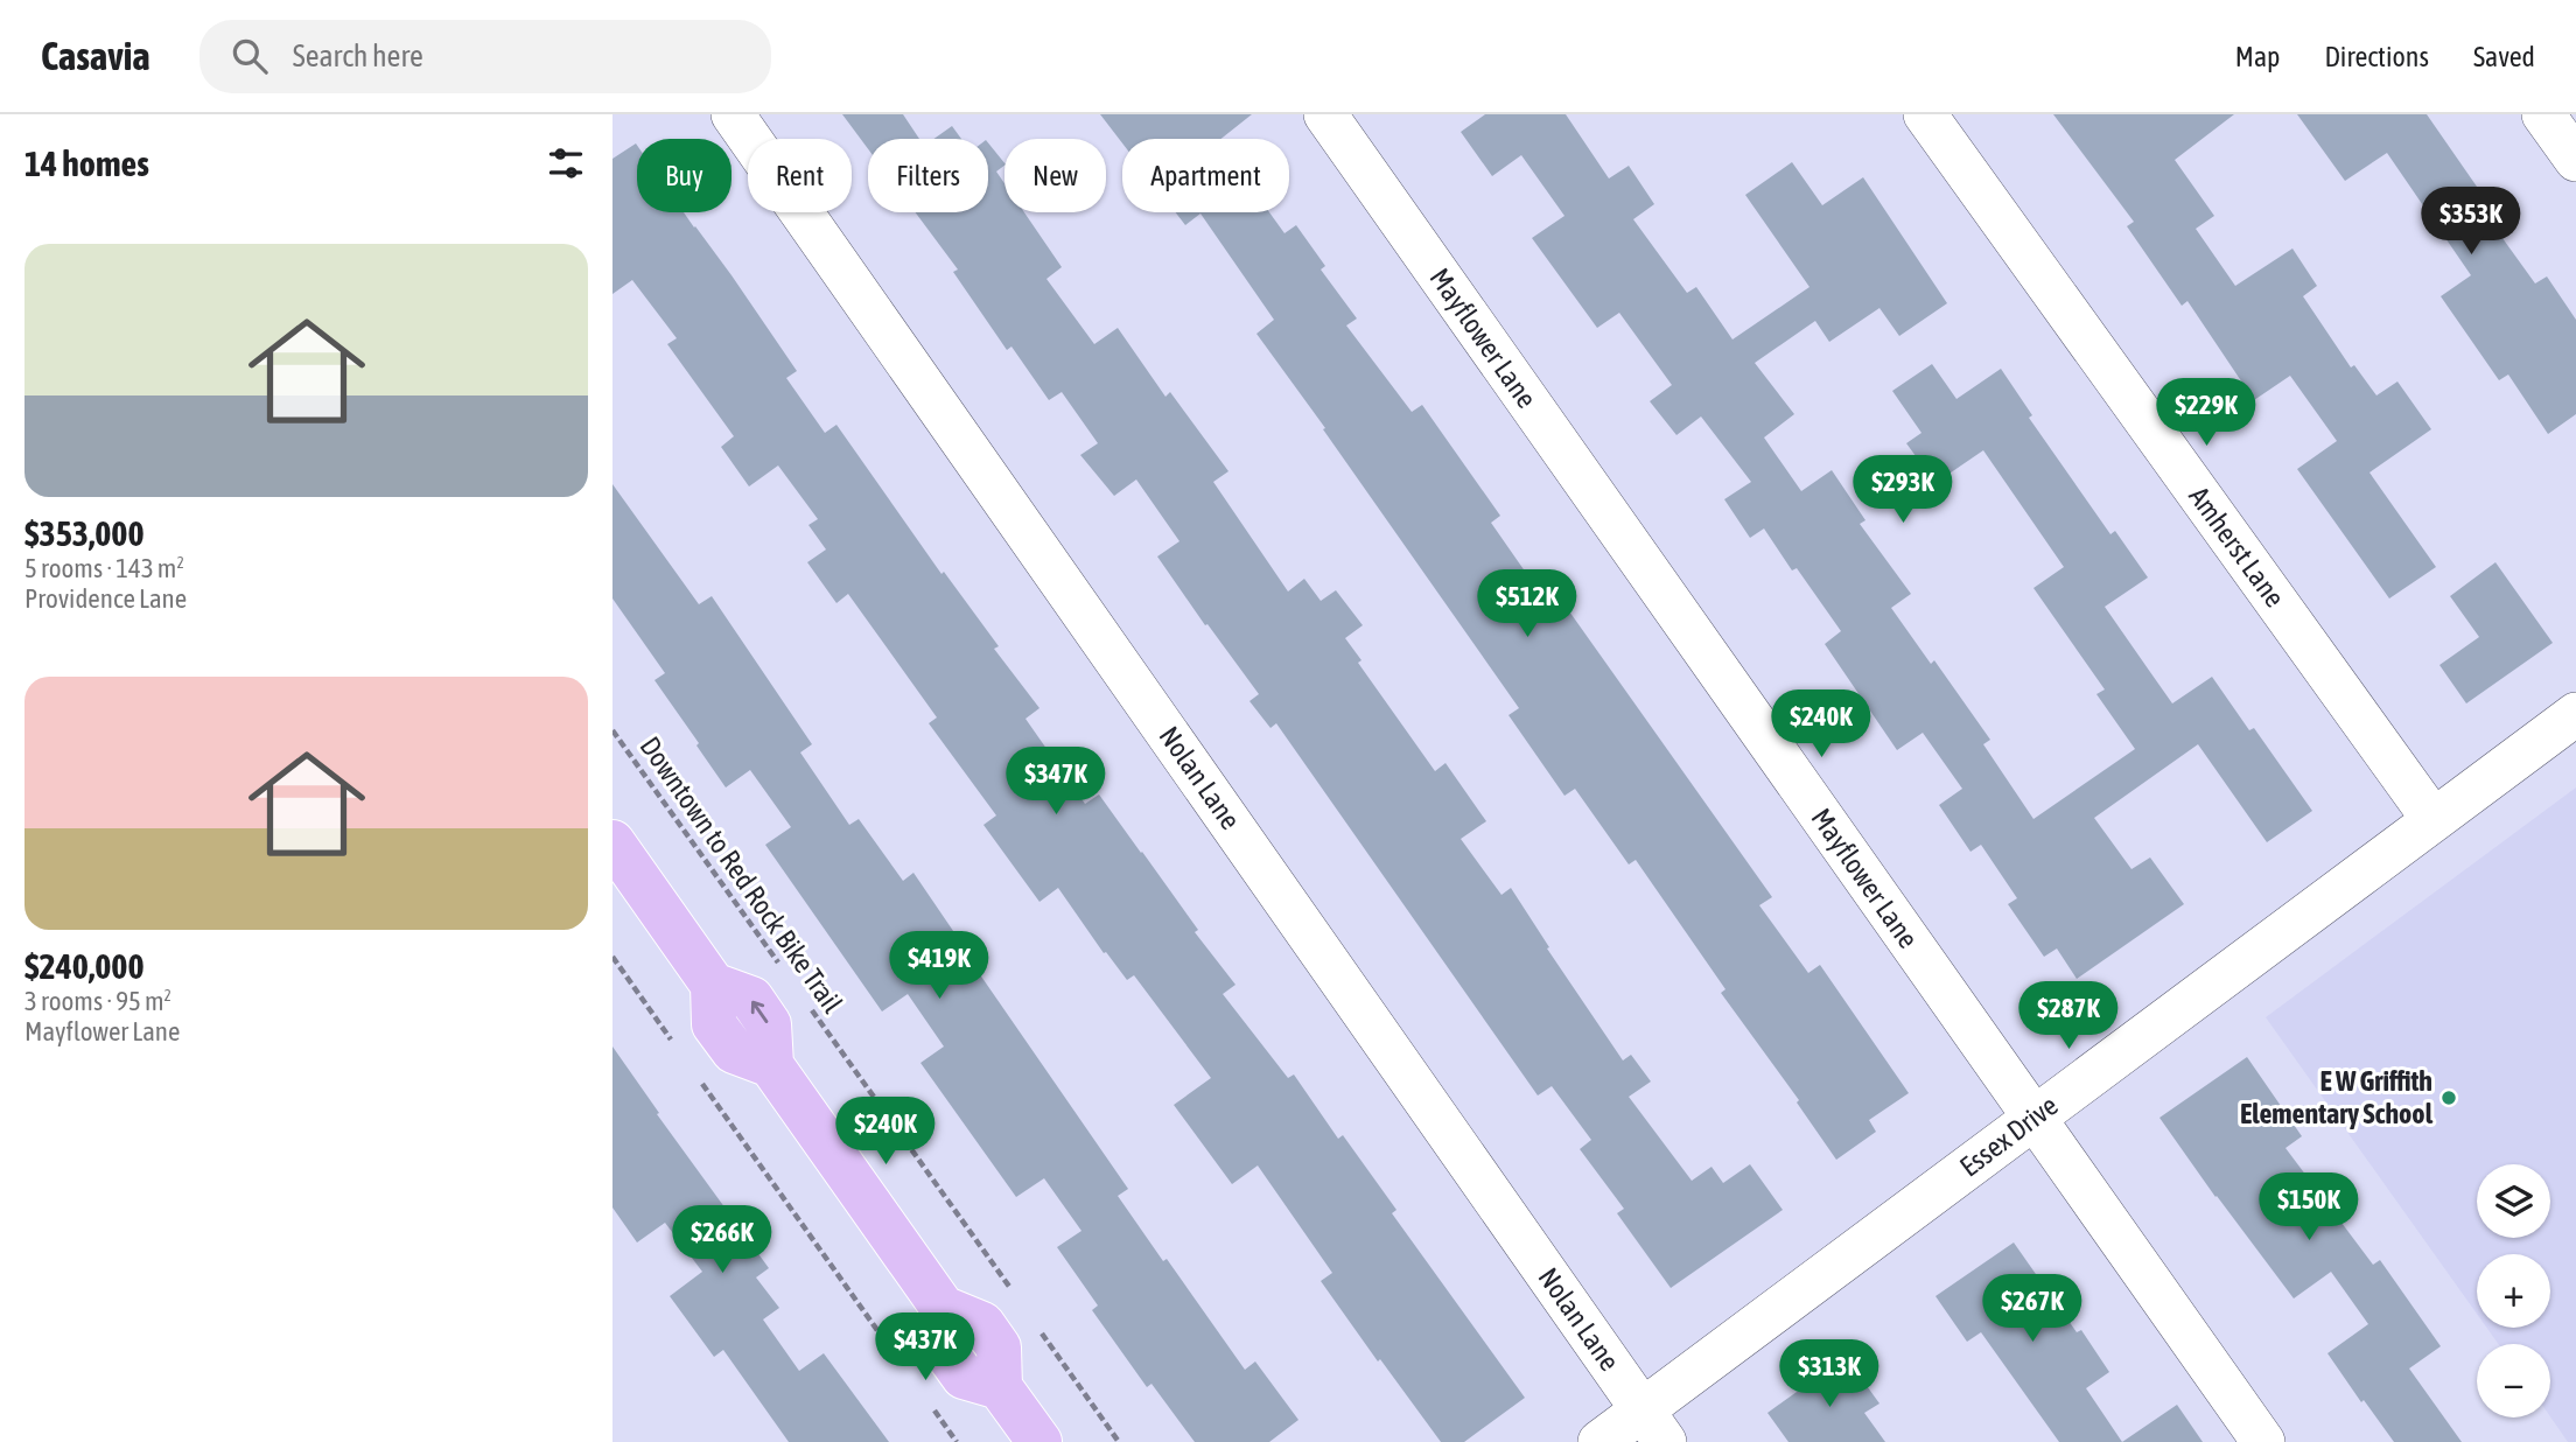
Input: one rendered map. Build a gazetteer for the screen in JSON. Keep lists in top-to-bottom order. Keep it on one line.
{"streets":{"street":["Mayflower Lane","Amherst Lane","Nolan Lane","Essex Drive"],"path":["Downtown to Red Rock Bike Trail"]},"crossings":[["Mayflower Lane","Essex Drive"],["Amherst Lane","Essex Drive"],["Nolan Lane","Essex Drive"]],"places":["E W Griffith Elementary School"],"page":{"header":"Casavia","search":"Search here","nav":["Map","Directions","Saved"],"heading":"14 homes","chip":["Buy","Rent","Filters","New","Apartment"],"price":["$353K","$229K","$293K","$512K","$240K","$347K","$419K","$287K","$240K","$150K","$266K","$267K","$437K","$313K"],"list":[{"name":"$353,000","note":"5 rooms · 143 m² · Providence Lane"},{"name":"$240,000","note":"3 rooms · 95 m² · Mayflower Lane"}],"map_buttons":["+","−"]}}
